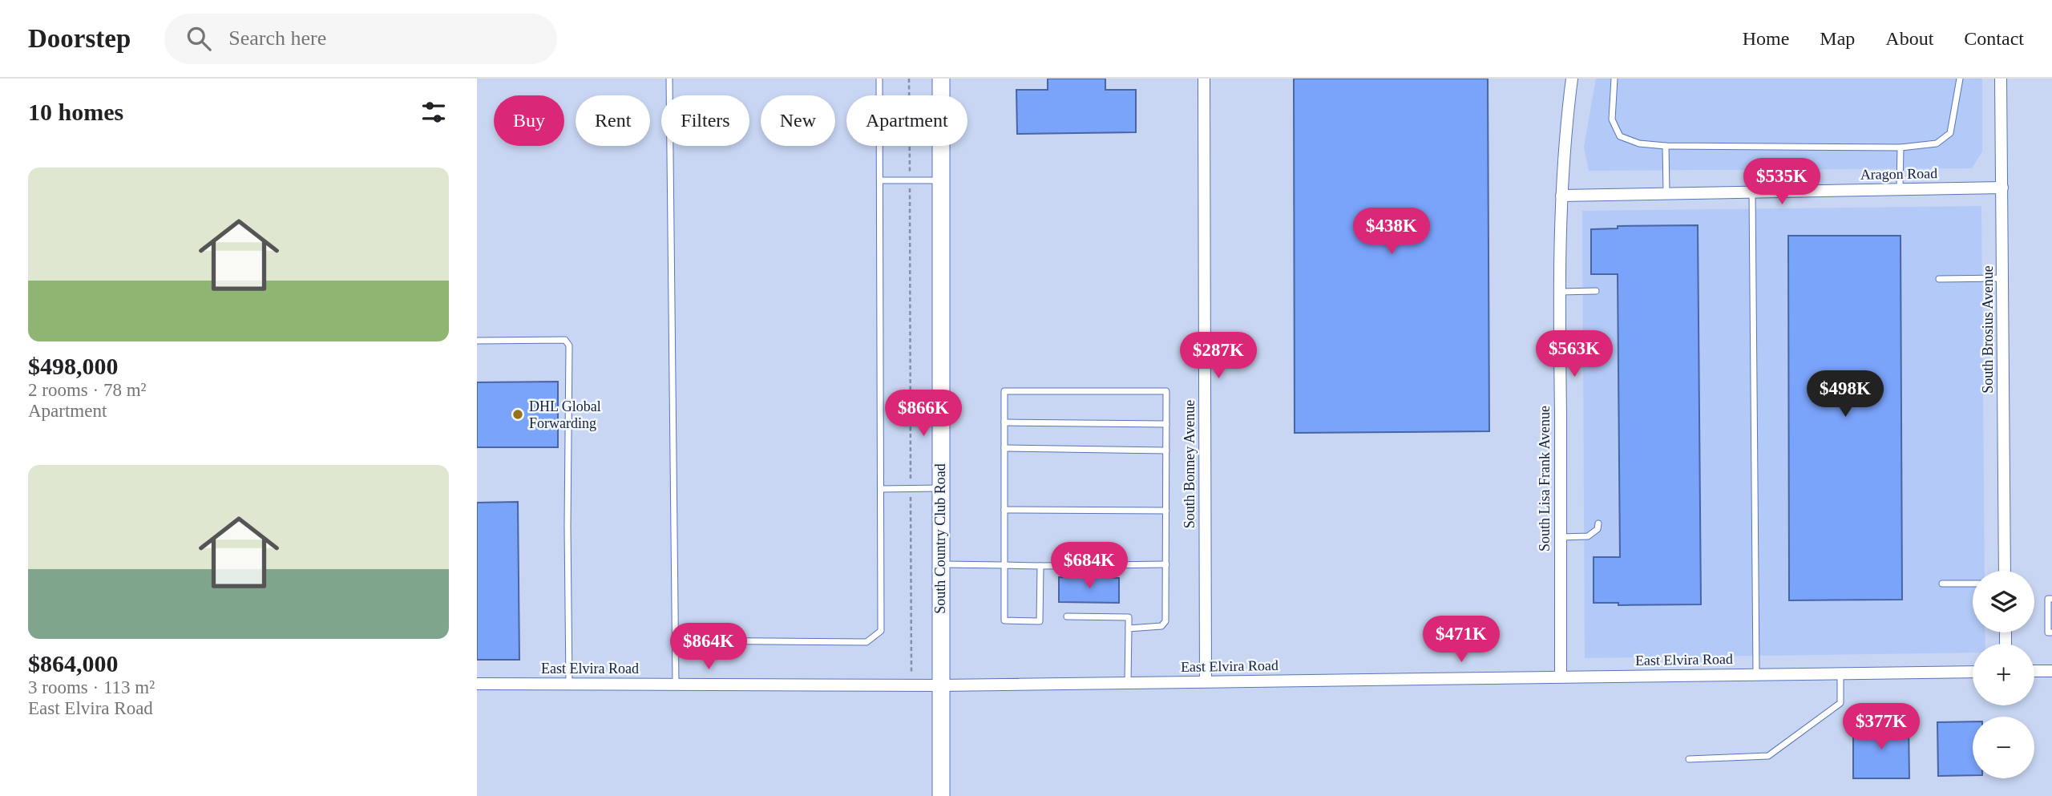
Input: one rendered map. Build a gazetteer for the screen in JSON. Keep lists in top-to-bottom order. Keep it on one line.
{"streets":{"street":["Aragon Road","South Brosius Avenue","South Bonney Avenue","South Lisa Frank Avenue","South Country Club Road","East Elvira Road"]},"crossings":[["Aragon Road","South Brosius Avenue"],["Aragon Road","South Lisa Frank Avenue"],["South Bonney Avenue","East Elvira Road"],["South Lisa Frank Avenue","East Elvira Road"],["South Country Club Road","East Elvira Road"]],"places":["DHL Global Forwarding"],"page":{"header":"Doorstep","search":"Search here","nav":["Home","Map","About","Contact"],"heading":"10 homes","chip":["Buy","Rent","Filters","New","Apartment"],"list":[{"name":"$498,000","note":"2 rooms · 78 m² · Apartment"},{"name":"$864,000","note":"3 rooms · 113 m² · East Elvira Road"}],"price":["$535K","$438K","$563K","$287K","$498K","$866K","$684K","$471K","$864K","$377K"],"map_buttons":["+","−"]}}
